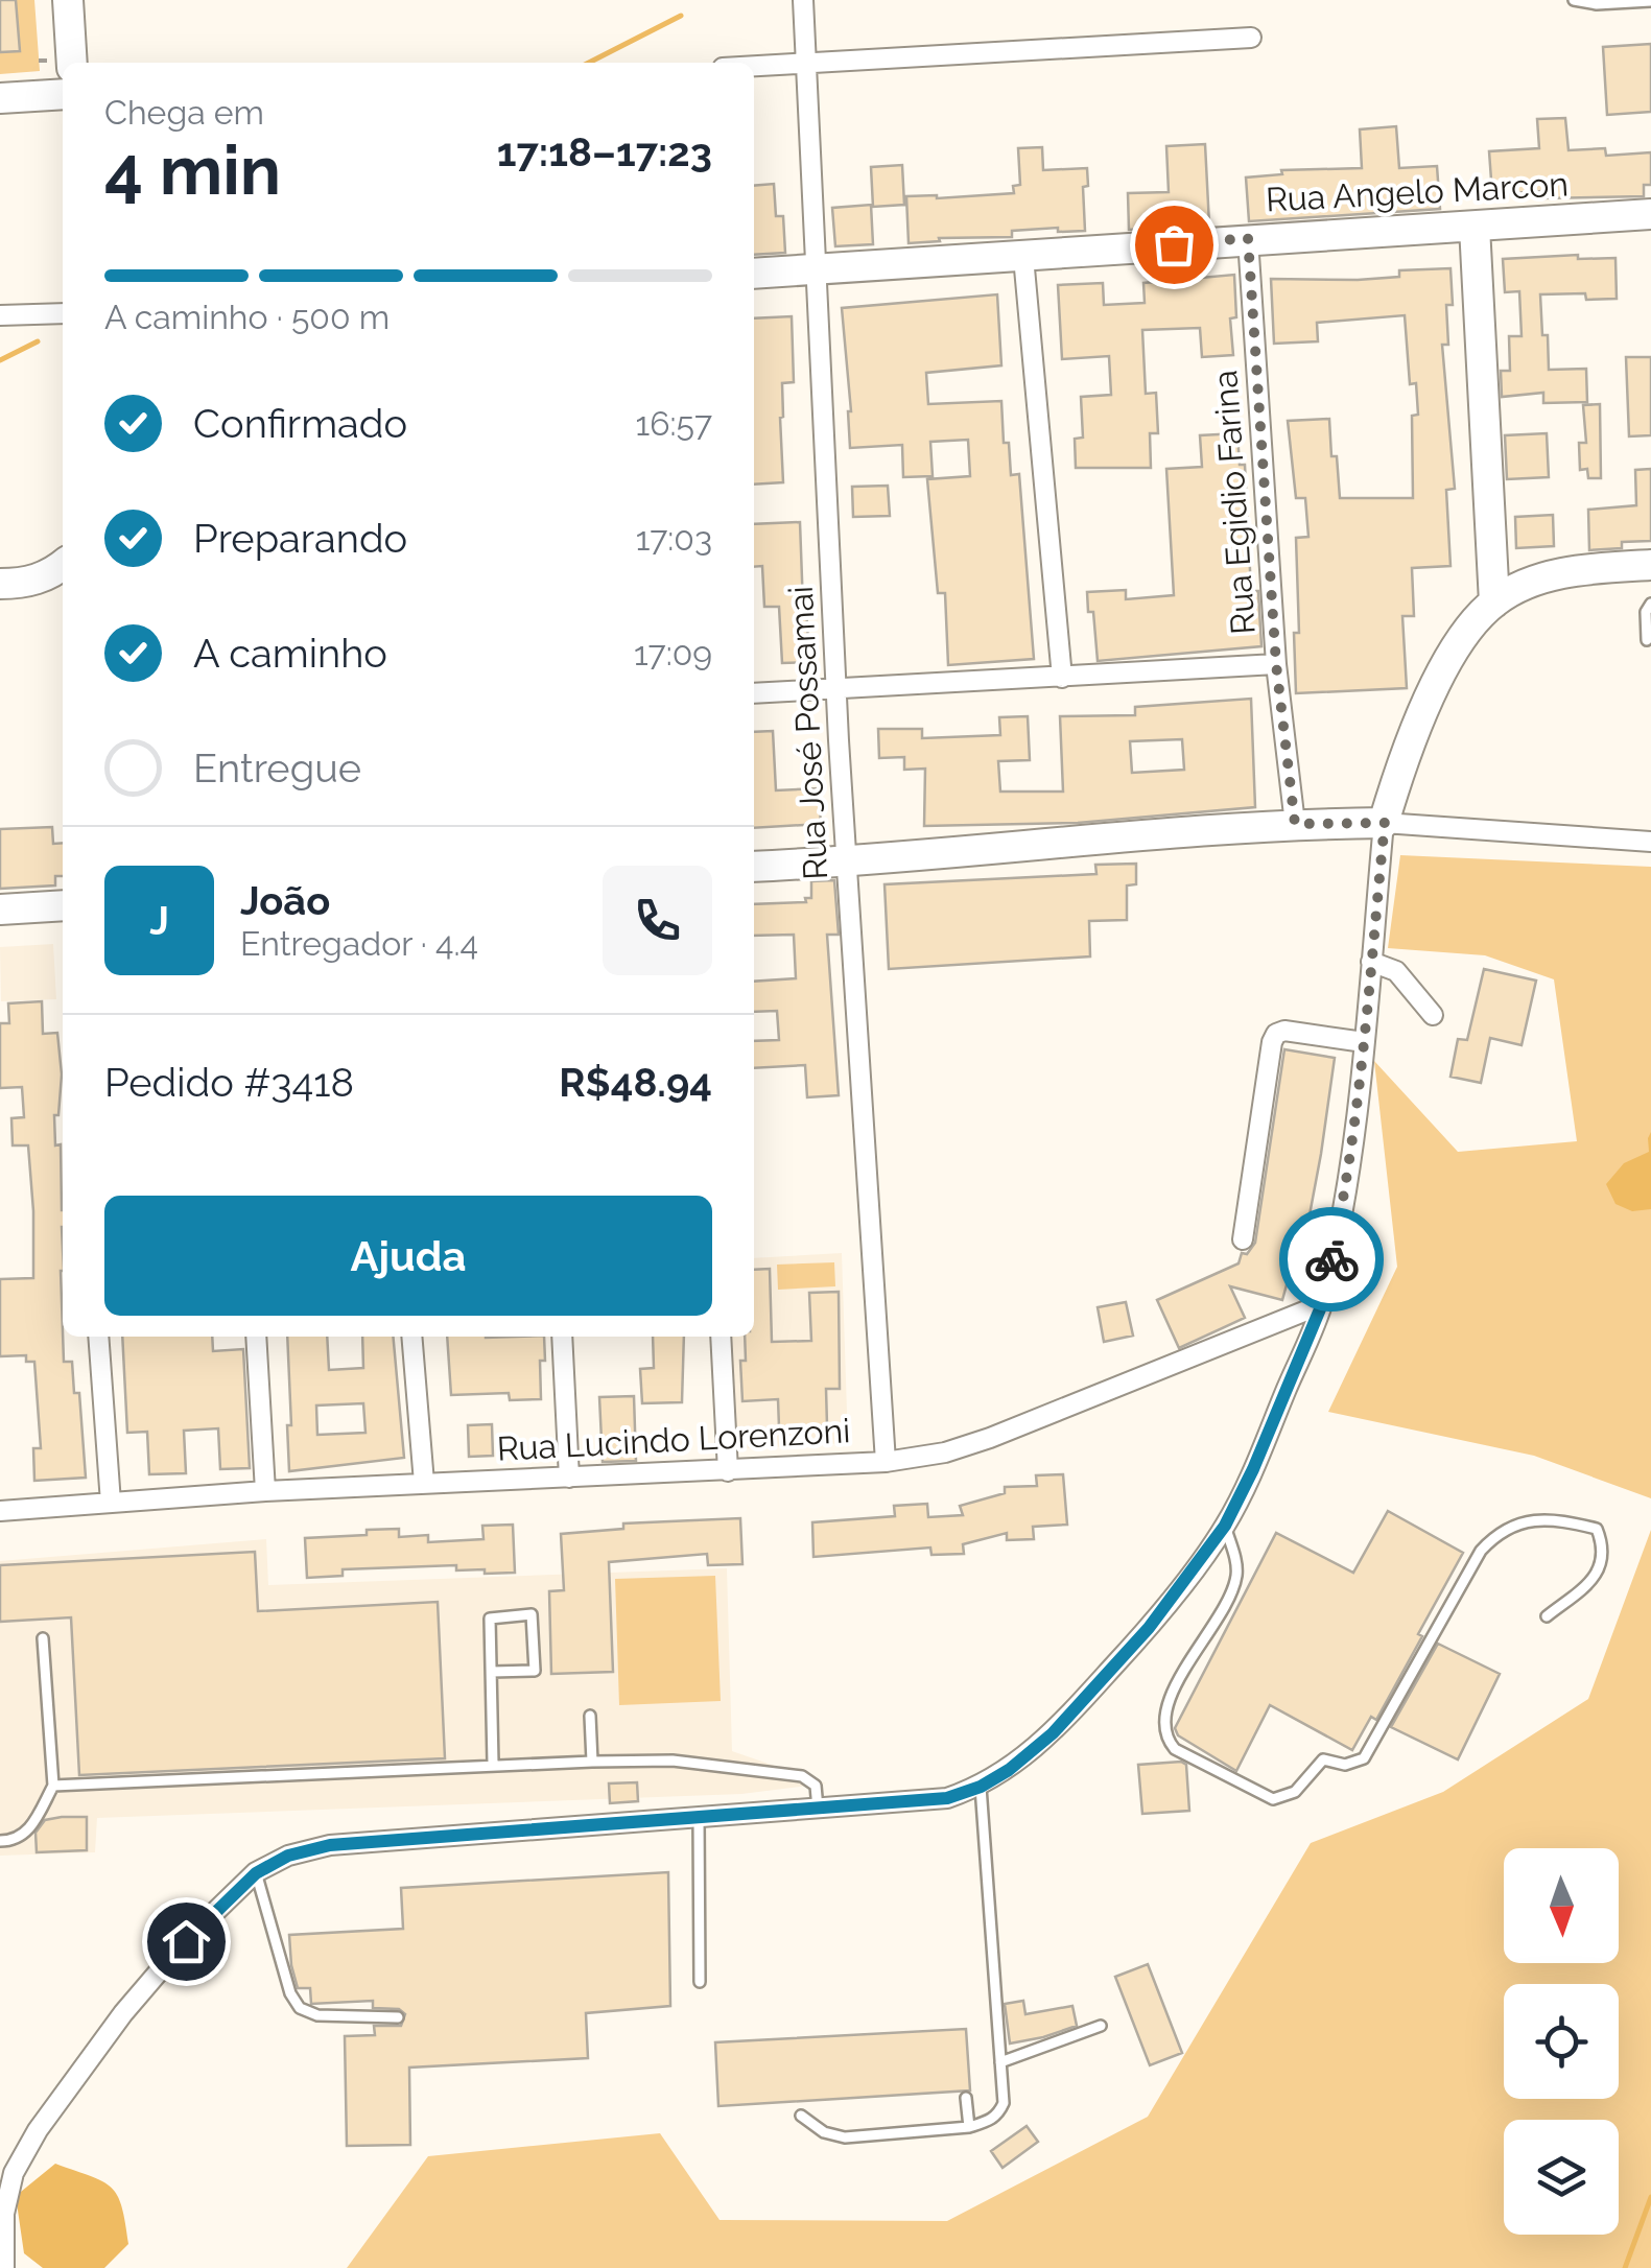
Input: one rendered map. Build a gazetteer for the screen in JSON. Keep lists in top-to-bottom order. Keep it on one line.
{"streets":{"street":["Rua Angelo Marcon","Rua Egidio Farina","Rua José Possamai","Rua Lucindo Lorenzoni"]},"crossings":[["Rua Angelo Marcon","Rua Egidio Farina"],["Rua Angelo Marcon","Rua José Possamai"],["Rua José Possamai","Rua Lucindo Lorenzoni"]],"north":"bottom","page":{"heading":["4 min","Chega em","17:18–17:23"],"panel":["João","Entregador · 4.4","Pedido #3418","R$48.94"],"bar":"A caminho · 500 m","list":[["Confirmado","16:57"],["Preparando","17:03"],["A caminho","17:09"],"Entregue"],"round":"J","buttons":"Ajuda"}}
